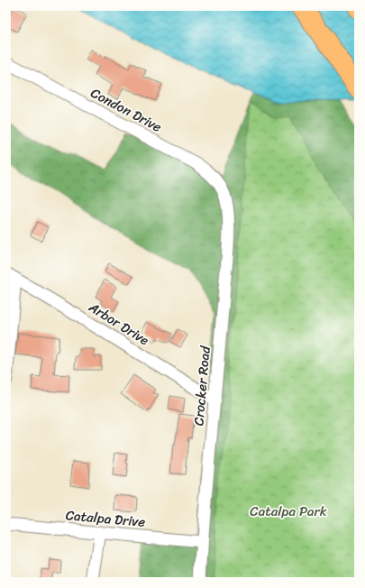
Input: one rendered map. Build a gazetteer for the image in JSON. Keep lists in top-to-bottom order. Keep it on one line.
{"streets":{"street":["Condon Drive","Arbor Drive","Crocker Road","Catalpa Drive"]},"crossings":[["Condon Drive","Crocker Road"],["Arbor Drive","Crocker Road"],["Crocker Road","Catalpa Drive"]],"parks":["Catalpa Park"]}
